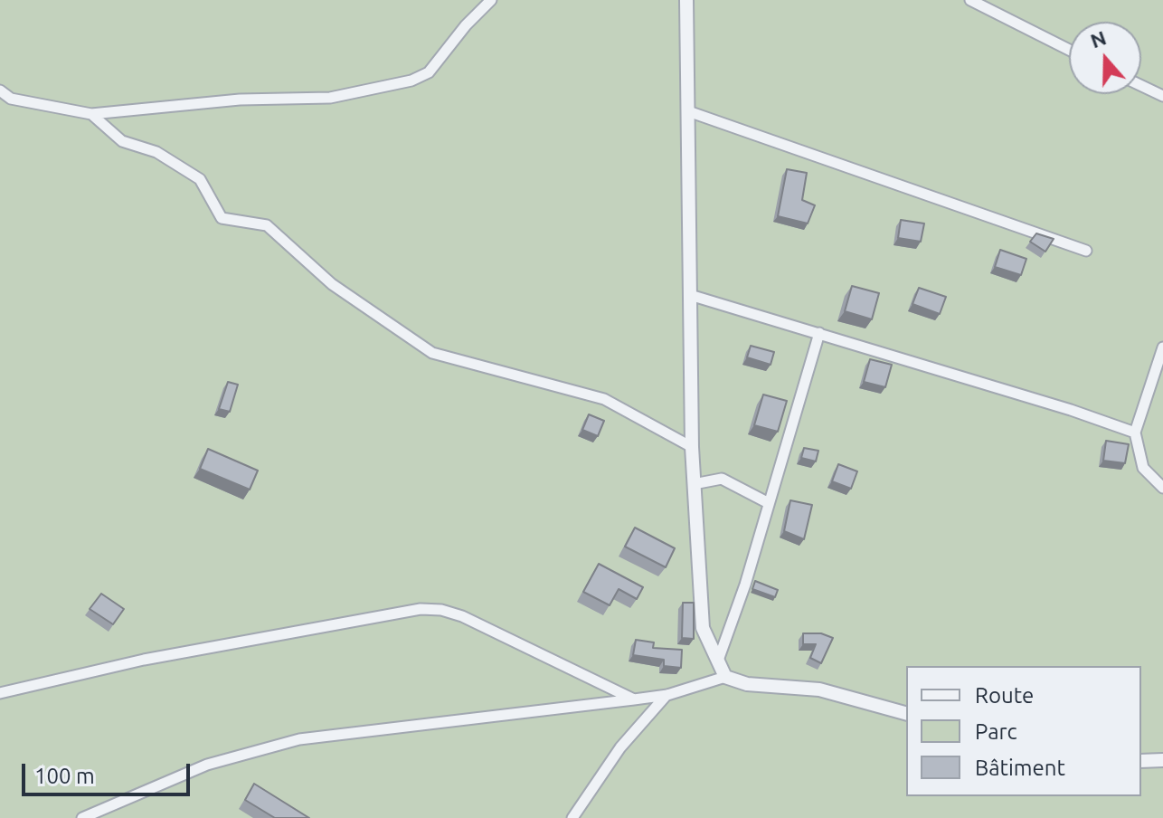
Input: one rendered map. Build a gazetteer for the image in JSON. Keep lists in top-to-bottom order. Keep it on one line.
{"legend":["Route","Parc","Bâtiment"],"scale_bar":"100 m","north":"top"}
